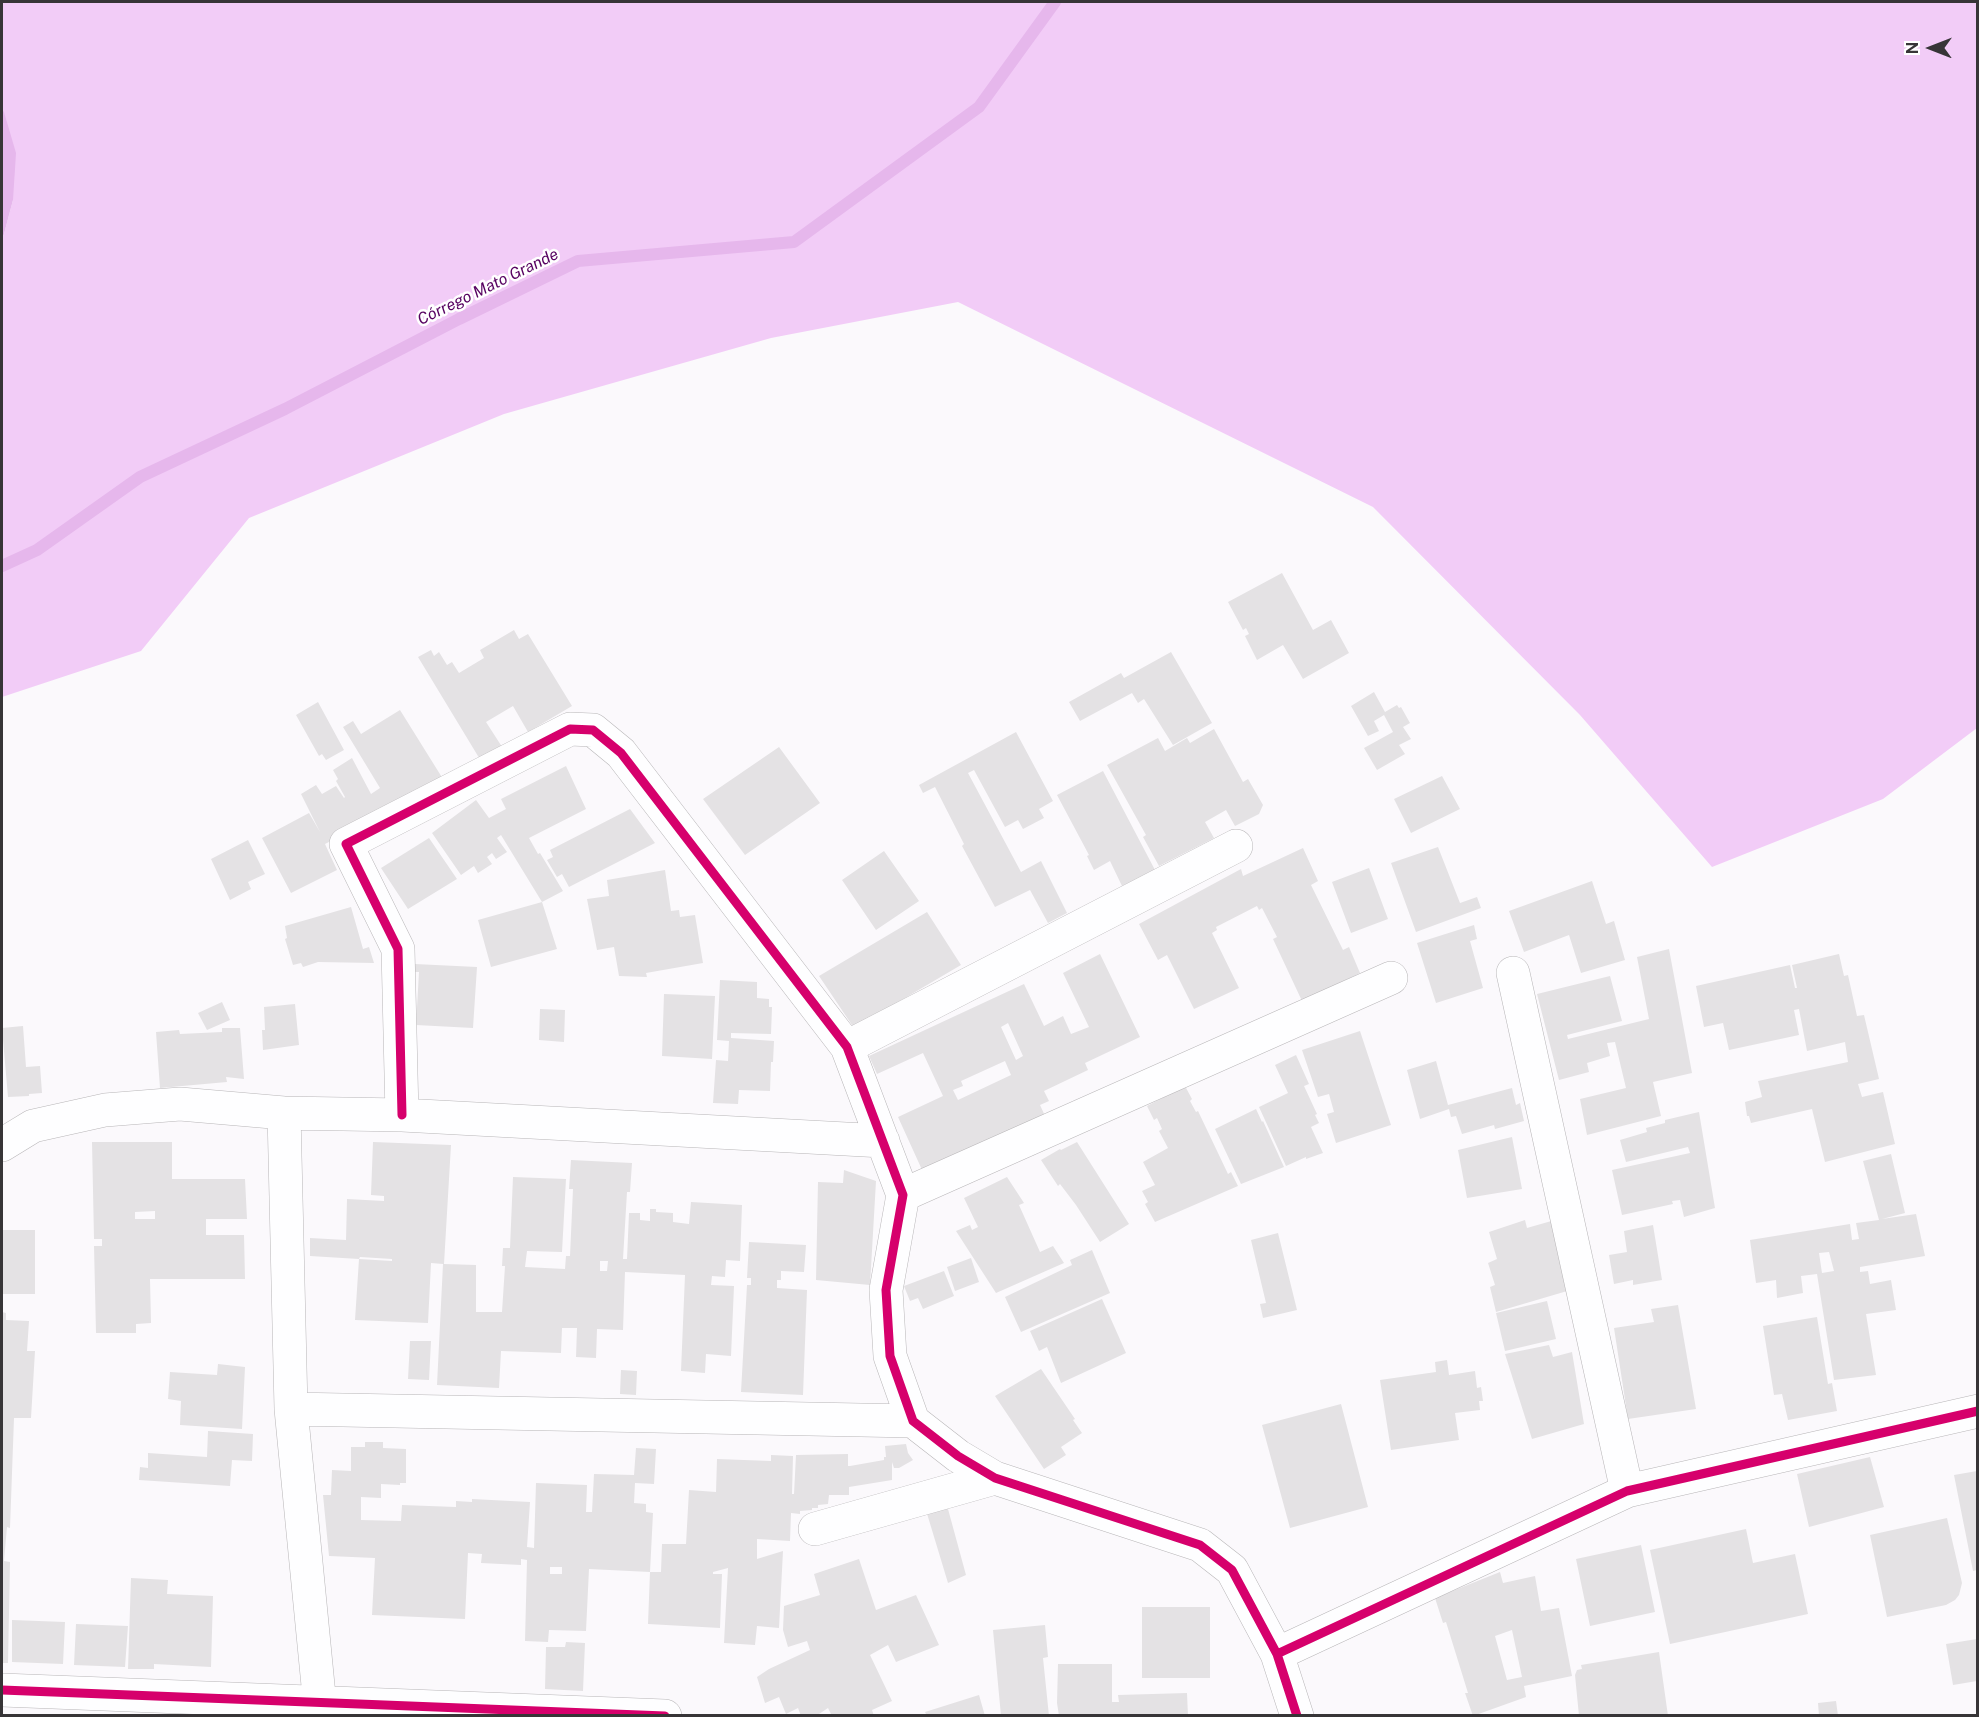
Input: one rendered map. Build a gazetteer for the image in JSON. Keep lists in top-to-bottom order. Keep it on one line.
{"water":["Córrego Mato Grande"],"north":"left"}
